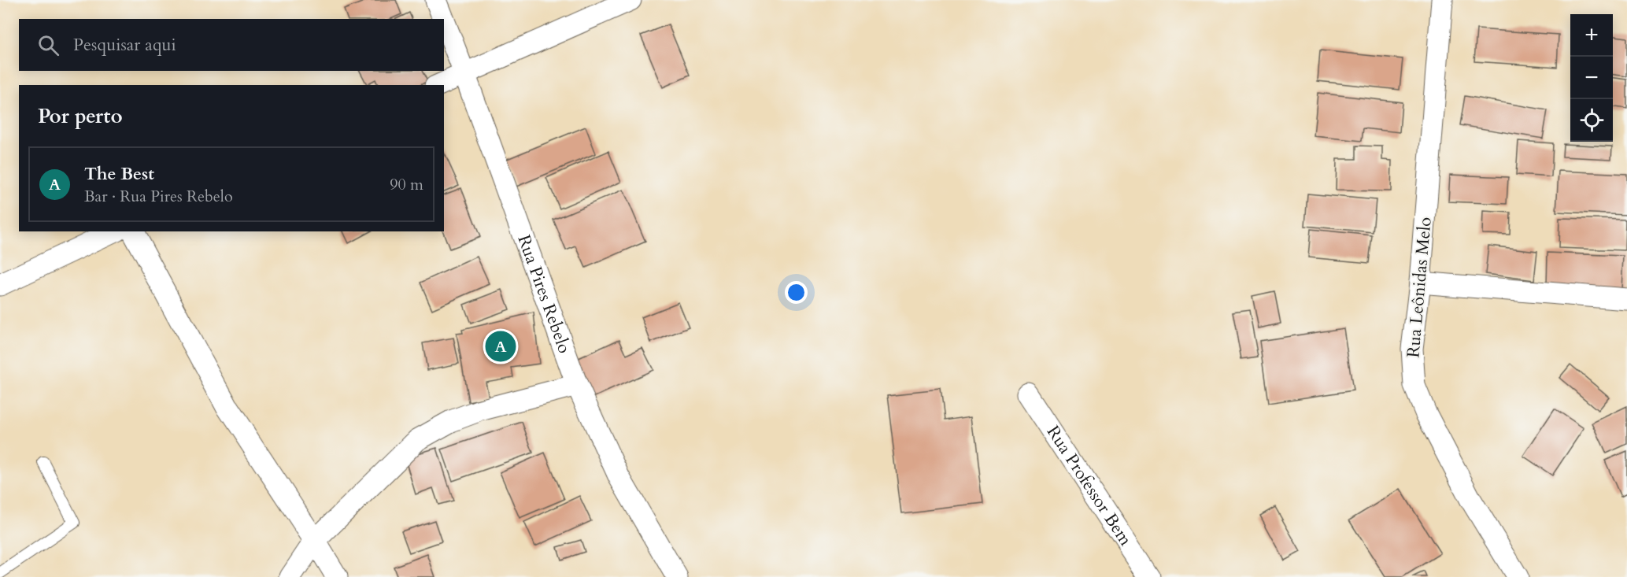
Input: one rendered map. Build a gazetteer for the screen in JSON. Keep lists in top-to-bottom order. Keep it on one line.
{"streets":{"street":["Rua Leônidas Melo","Rua Pires Rebelo","Rua Professor Bem"]},"page":{"map_buttons":["+","−"],"search":"Pesquisar aqui","heading":"Por perto","list":[{"mark":"A","name":"The Best","note":"Bar · Rua Pires Rebelo","value":"90 m"}],"pins":"A"}}
